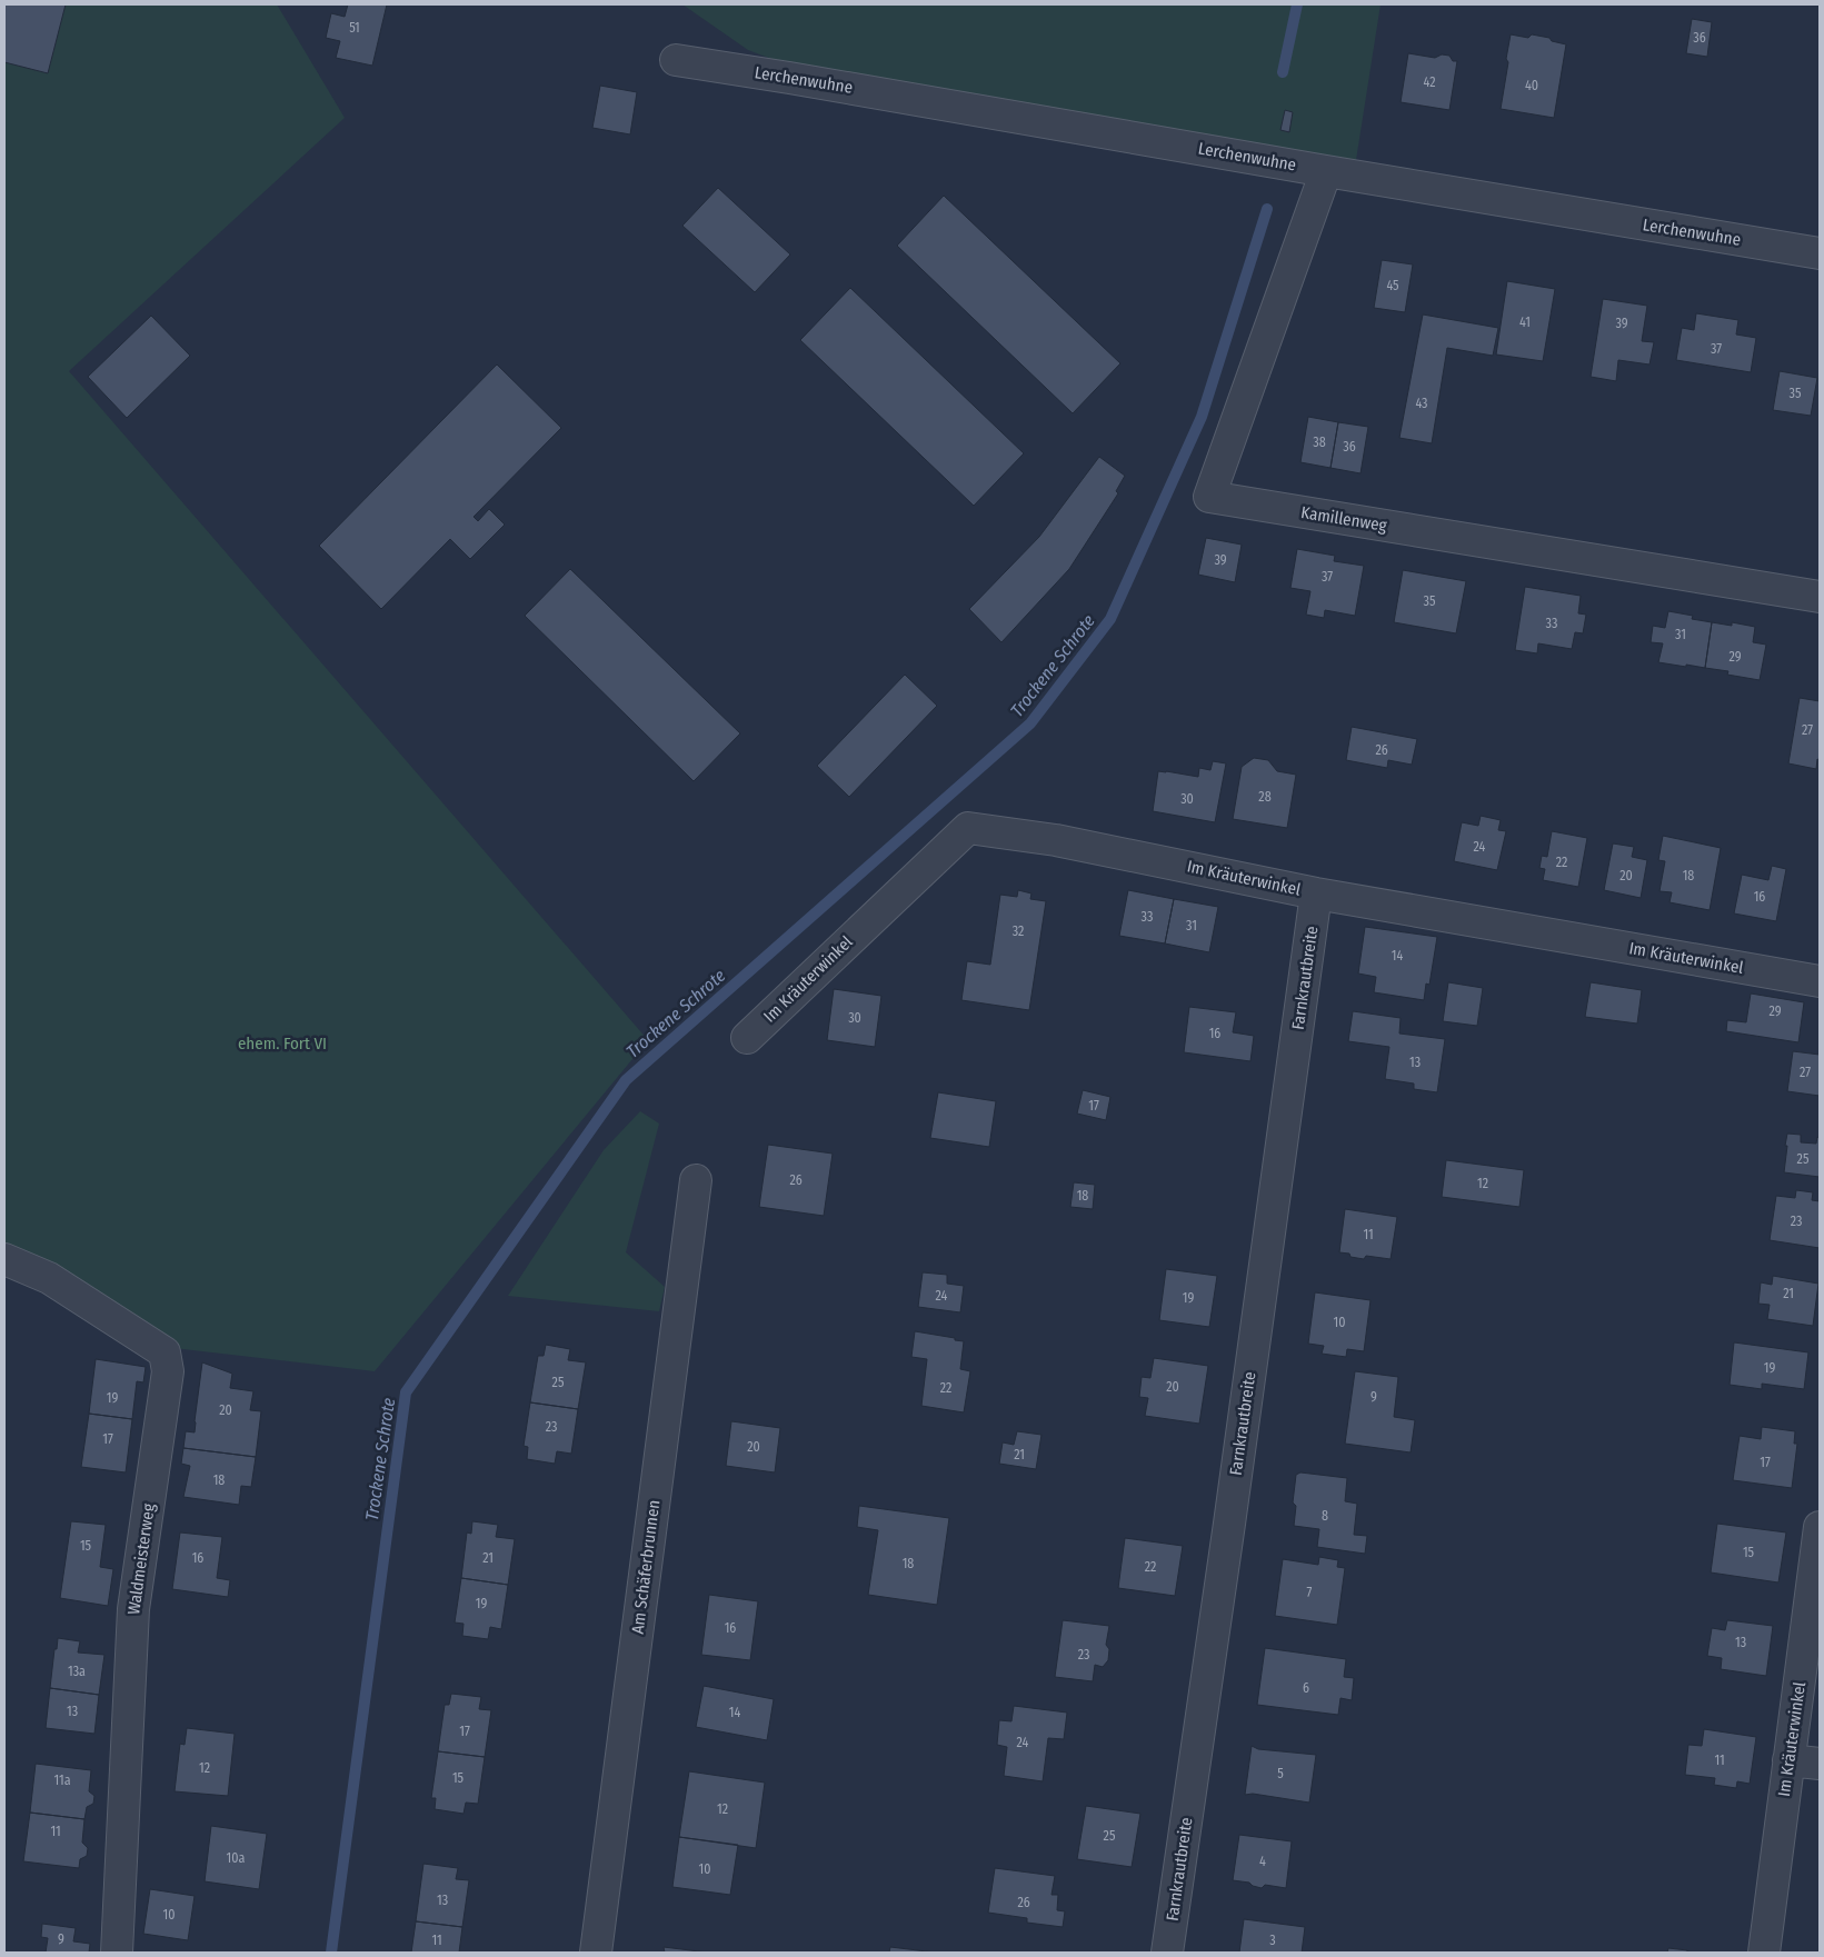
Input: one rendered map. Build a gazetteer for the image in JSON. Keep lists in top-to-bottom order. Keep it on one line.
{"streets":{"street":["Lerchenwuhne","Kamillenweg","Im Kräuterwinkel","Farnkrautbreite","Waldmeisterweg","Am Schäferbrunnen"]},"crossings":[["Lerchenwuhne","Kamillenweg"],["Im Kräuterwinkel","Farnkrautbreite"]],"water":["Trockene Schrote"],"parks":["ehem. Fort VI"],"house_numbers":["51","36","42","40","45","41","39","37","35","43","38","36","39","37","35","33","31","29","27","26","28","30","24","22","20","18","16","33","31","32","14","29","30","16","13","27","17","25","26","12","18","23","11","21","24","19","10","19","25","20","22","9","19","20","23","17","20","21","17","18","8","15","15","16","21","18","22","7","19","16","13","23","13a","6","13","14","17","24","11","12","5","15","11a","12","11","25","10a","4","10","13","26","10","9","11","3"]}
